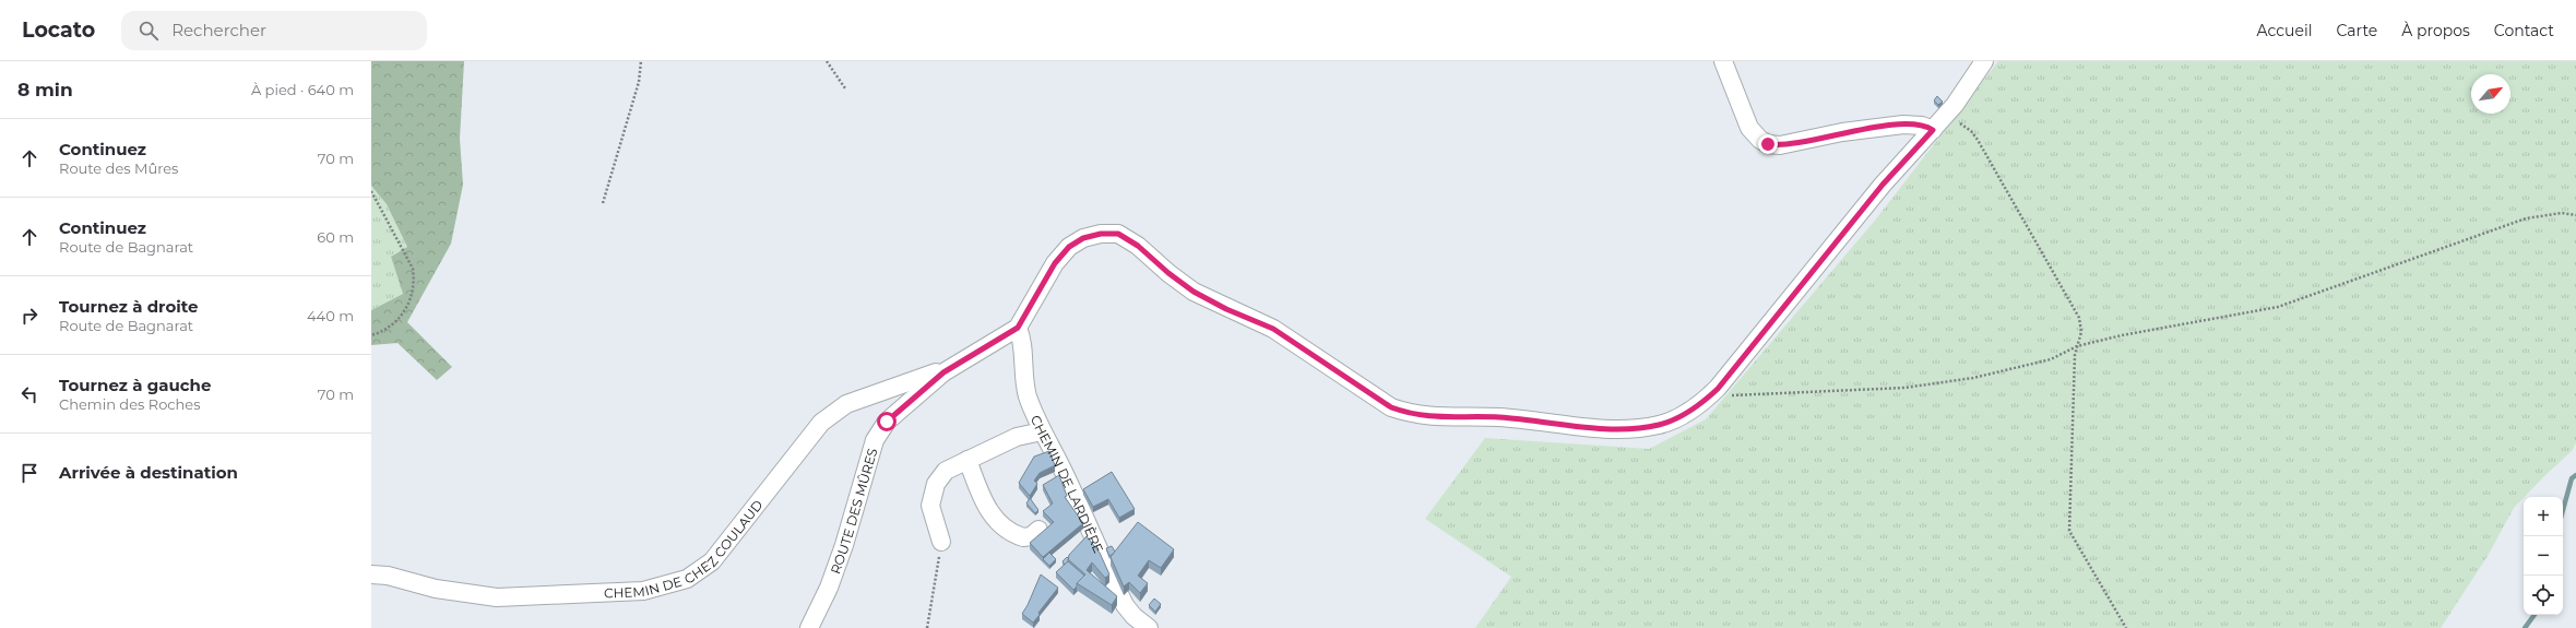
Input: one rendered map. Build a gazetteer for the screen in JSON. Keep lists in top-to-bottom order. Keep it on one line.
{"streets":{"street":["CHEMIN DE LARDIÈRE","ROUTE DES MÛRES","CHEMIN DE CHEZ COULAUD"]},"crossings":[["CHEMIN DE LARDIÈRE","ROUTE DES MÛRES"],["ROUTE DES MÛRES","CHEMIN DE CHEZ COULAUD"]],"north":"top right","page":{"header":"Locato","search":"Rechercher","nav":["Accueil","Carte","À propos","Contact"],"heading":["8 min","À pied · 640 m"],"list":[["Continuez","Route des Mûres","70 m"],["Continuez","Route de Bagnarat","60 m"],["Tournez à droite","Route de Bagnarat","440 m"],["Tournez à gauche","Chemin des Roches","70 m"],"Arrivée à destination"],"map_buttons":["+","−"]}}
